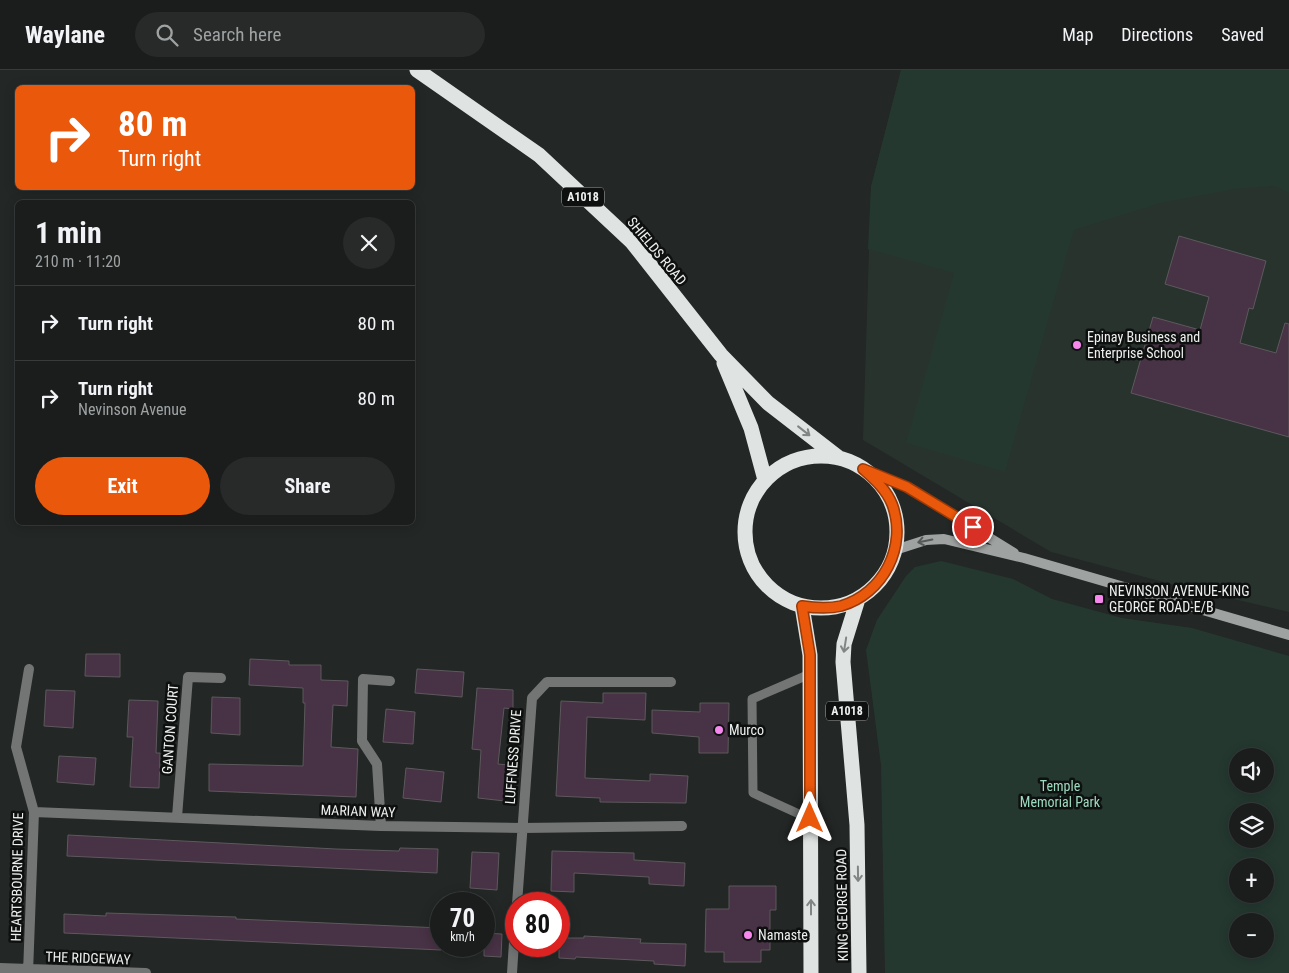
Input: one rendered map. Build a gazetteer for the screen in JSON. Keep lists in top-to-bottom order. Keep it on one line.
{"streets":{"highway":["A1018","SHIELDS ROAD","KING GEORGE ROAD"],"street":["GANTON COURT","LUFFNESS DRIVE","MARIAN WAY","HEARTSBOURNE DRIVE","THE RIDGEWAY"]},"crossings":[["A1018","SHIELDS ROAD"],["A1018","KING GEORGE ROAD"],["SHIELDS ROAD","KING GEORGE ROAD"],["GANTON COURT","MARIAN WAY"],["LUFFNESS DRIVE","MARIAN WAY"],["MARIAN WAY","HEARTSBOURNE DRIVE"],["HEARTSBOURNE DRIVE","THE RIDGEWAY"]],"parks":["Temple Memorial Park"],"places":{"other":["Epinay Business and Enterprise School","Murco","Namaste"],"transit":["NEVINSON AVENUE-KING GEORGE ROAD-E/B"]},"page":{"header":"Waylane","search":"Search here","nav":["Map","Directions","Saved"],"turn":["80 m","Turn right"],"heading":["1 min","210 m · 11:20"],"list":[{"name":"Turn right","value":"80 m"},{"name":"Turn right","note":"Nevinson Avenue","value":"80 m"}],"buttons":["Exit","Share"],"map_buttons":["+","−"],"speed":"70 km/h","limit":"80"}}
